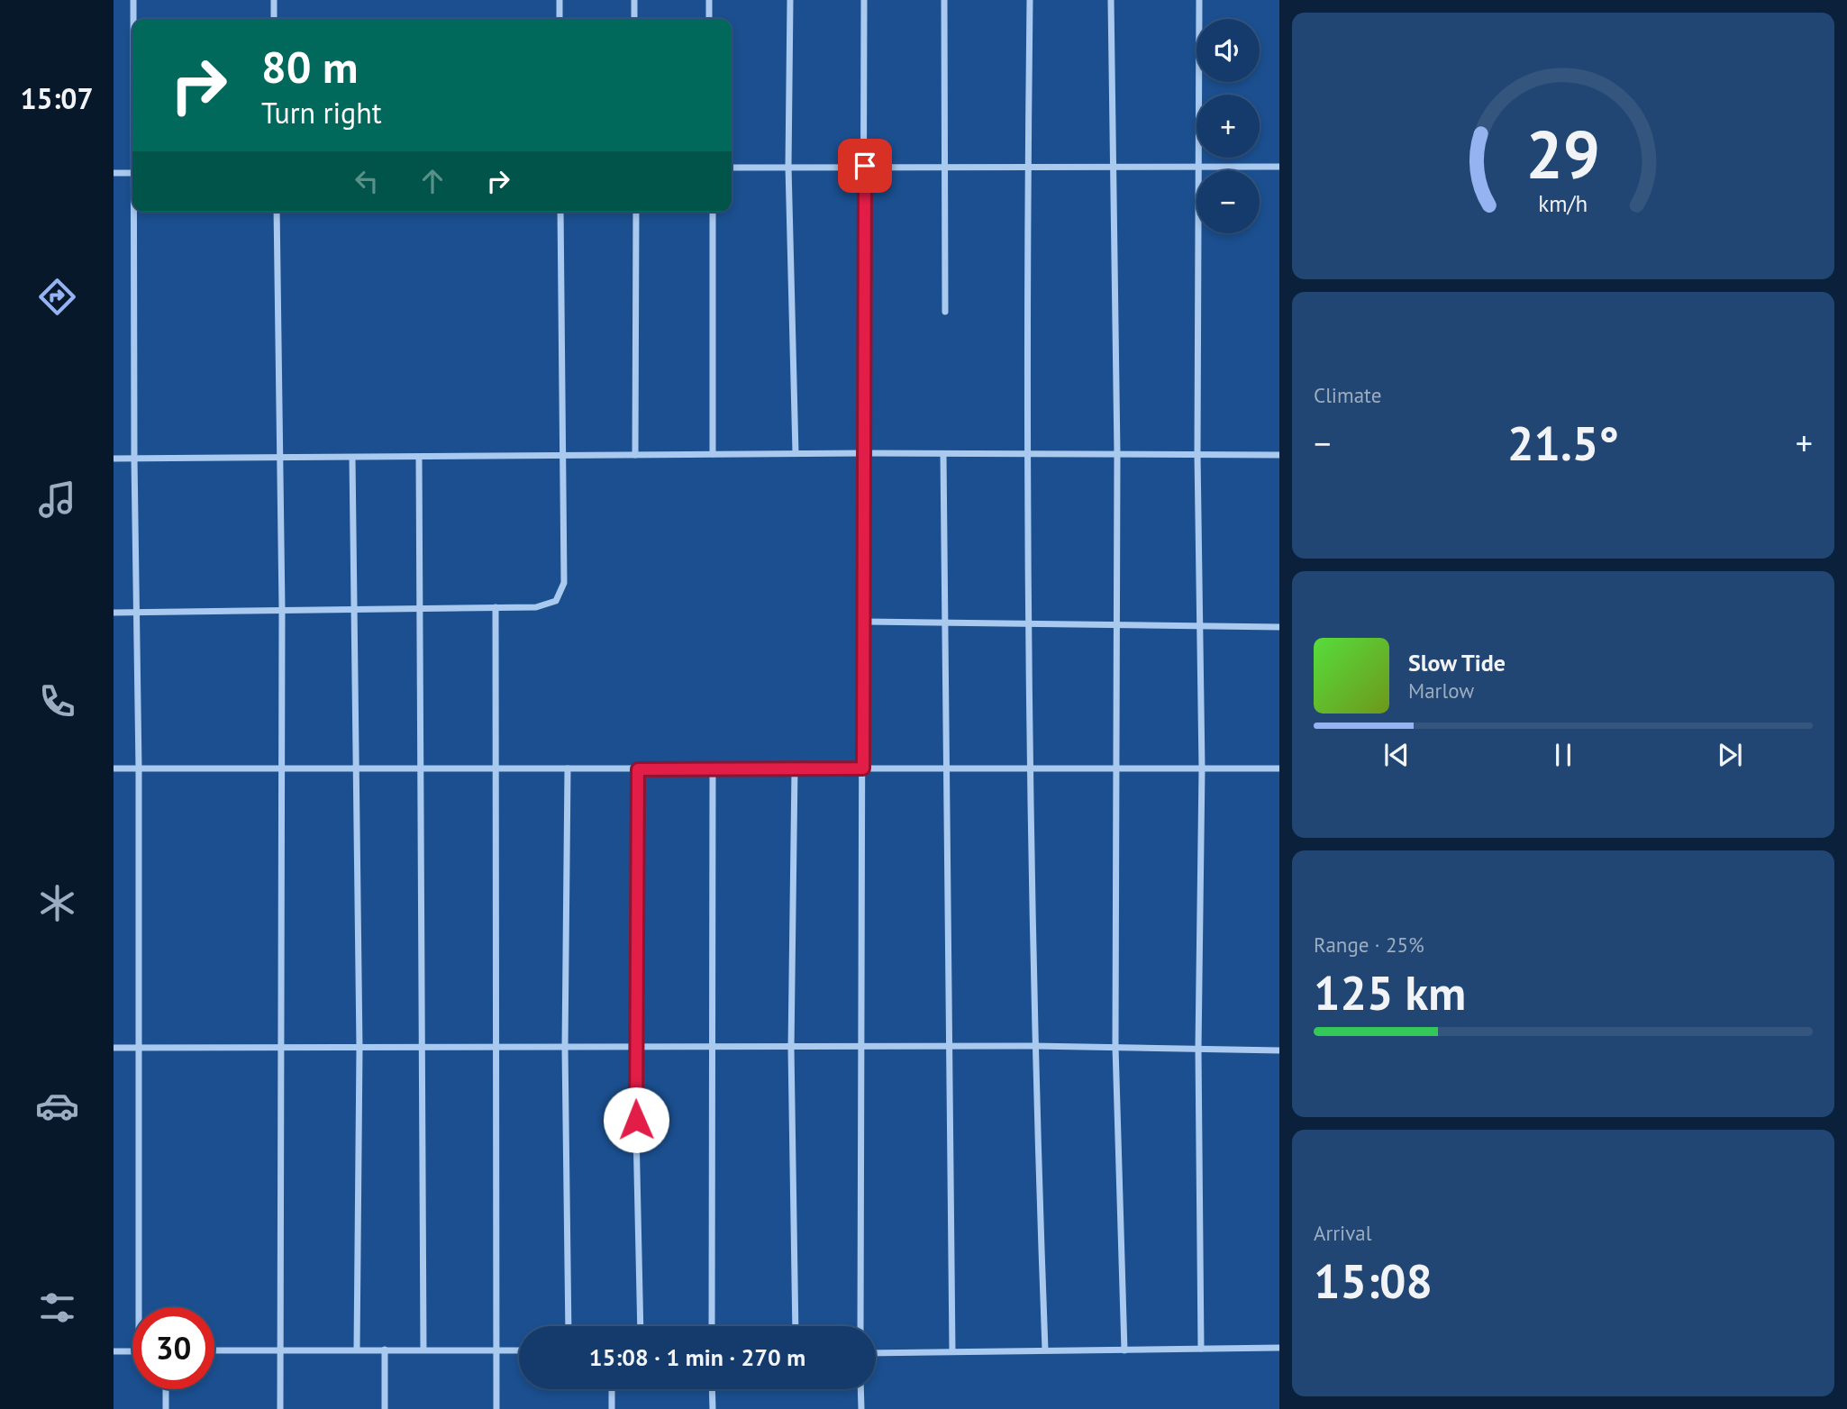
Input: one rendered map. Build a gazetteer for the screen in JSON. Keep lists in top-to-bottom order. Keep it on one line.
{"page":{"tabs":"15:07","map_buttons":["+","−"],"turn":["80 m","Turn right"],"tile":["Climate",["Range · 25%","125 km"],["Arrival","15:08"]],"heat":["−","21.5°","+"],"song":["Slow Tide","Marlow"],"limit":"30","trip":"15:08 · 1 min · 270 m","gauge":["29","km/h"]}}
